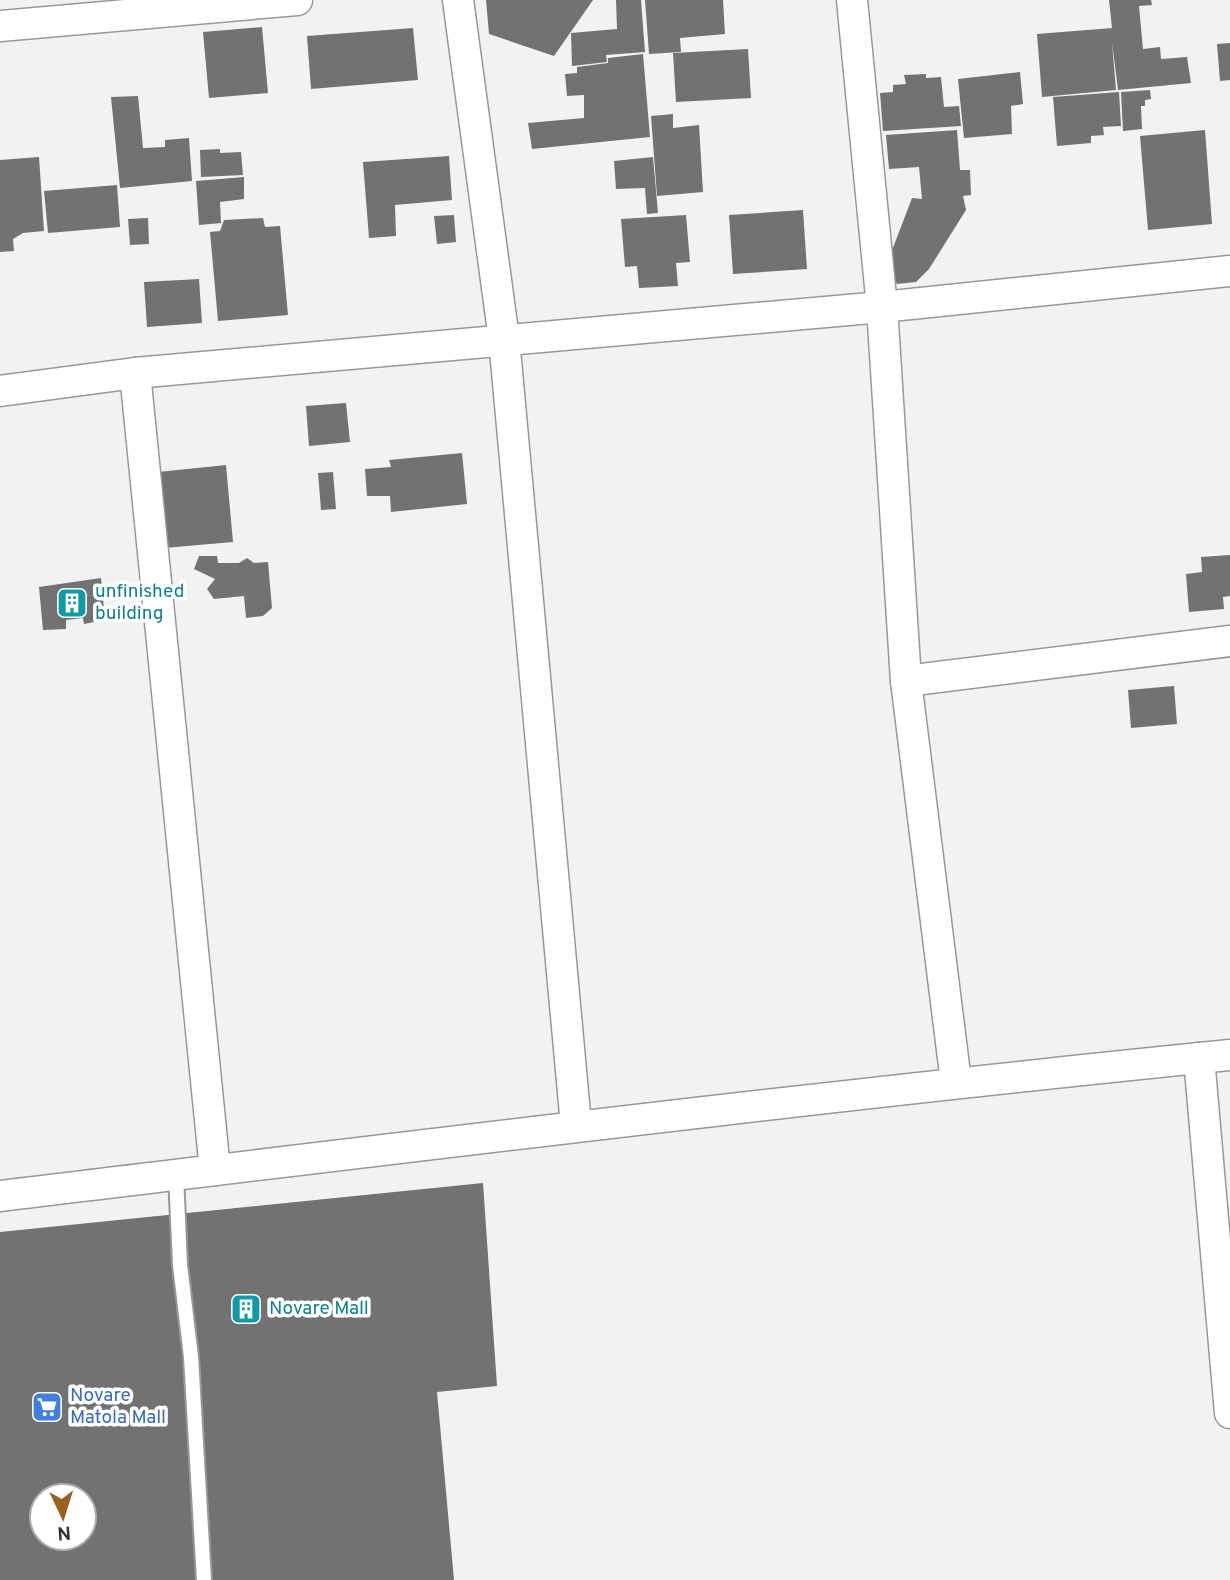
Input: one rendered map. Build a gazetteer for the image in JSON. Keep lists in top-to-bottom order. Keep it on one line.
{"places":{"building":["unfinished building","Novare Mall"],"supermarket":["Novare Matola Mall"]},"north":"bottom"}
